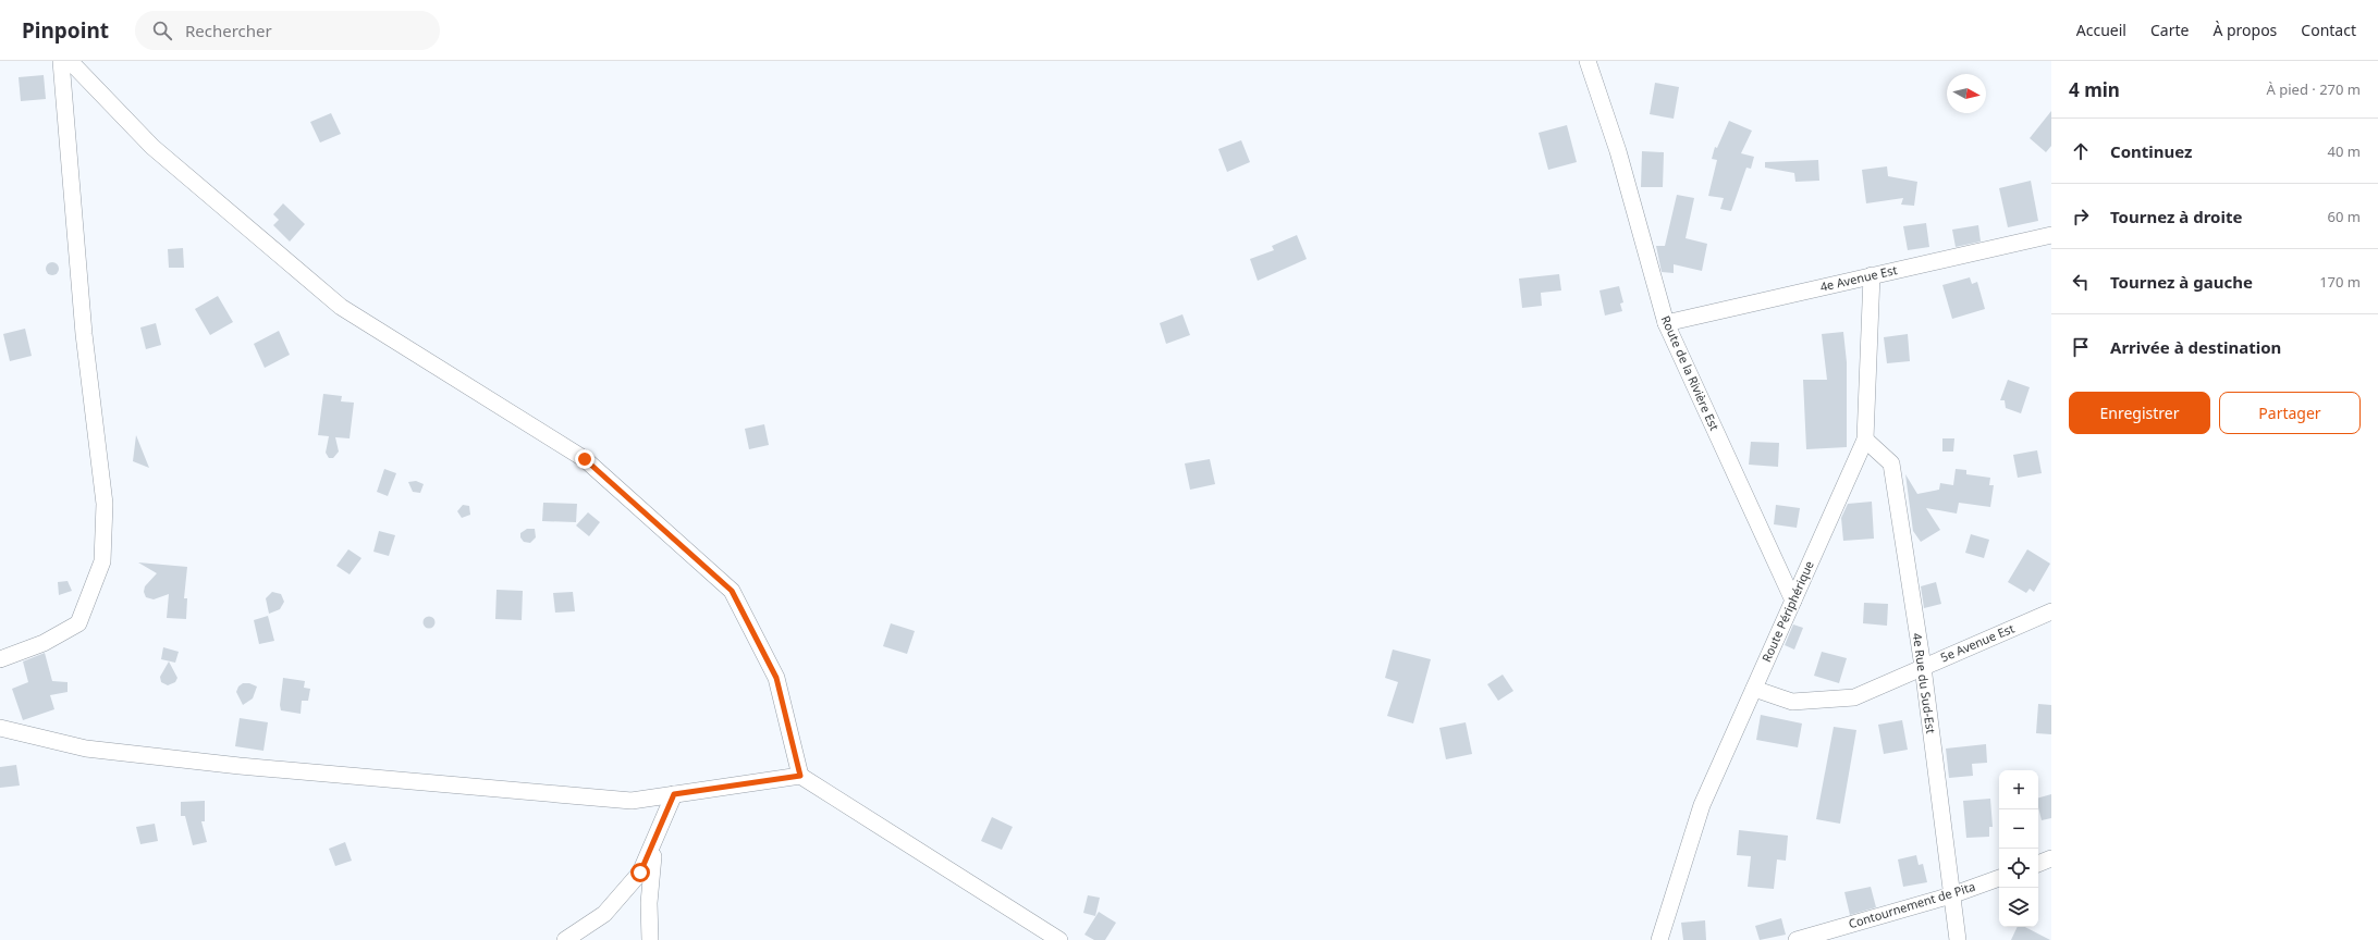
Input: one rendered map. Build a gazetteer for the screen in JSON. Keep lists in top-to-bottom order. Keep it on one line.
{"streets":{"street":["4e Avenue Est","Route de la Rivière Est","Route Périphérique","5e Avenue Est","4e Rue du Sud-Est","Contournement de Pita"]},"crossings":[["4e Avenue Est","Route de la Rivière Est"],["4e Avenue Est","Route Périphérique"],["Route de la Rivière Est","Route Périphérique"],["Route Périphérique","5e Avenue Est"],["Route Périphérique","4e Rue du Sud-Est"],["5e Avenue Est","4e Rue du Sud-Est"],["4e Rue du Sud-Est","Contournement de Pita"]],"north":"right","page":{"header":"Pinpoint","search":"Rechercher","nav":["Accueil","Carte","À propos","Contact"],"heading":["4 min","À pied · 270 m"],"list":[["Continuez","40 m"],["Tournez à droite","60 m"],["Tournez à gauche","170 m"],"Arrivée à destination"],"buttons":["Enregistrer","Partager"],"map_buttons":["+","−"]}}
